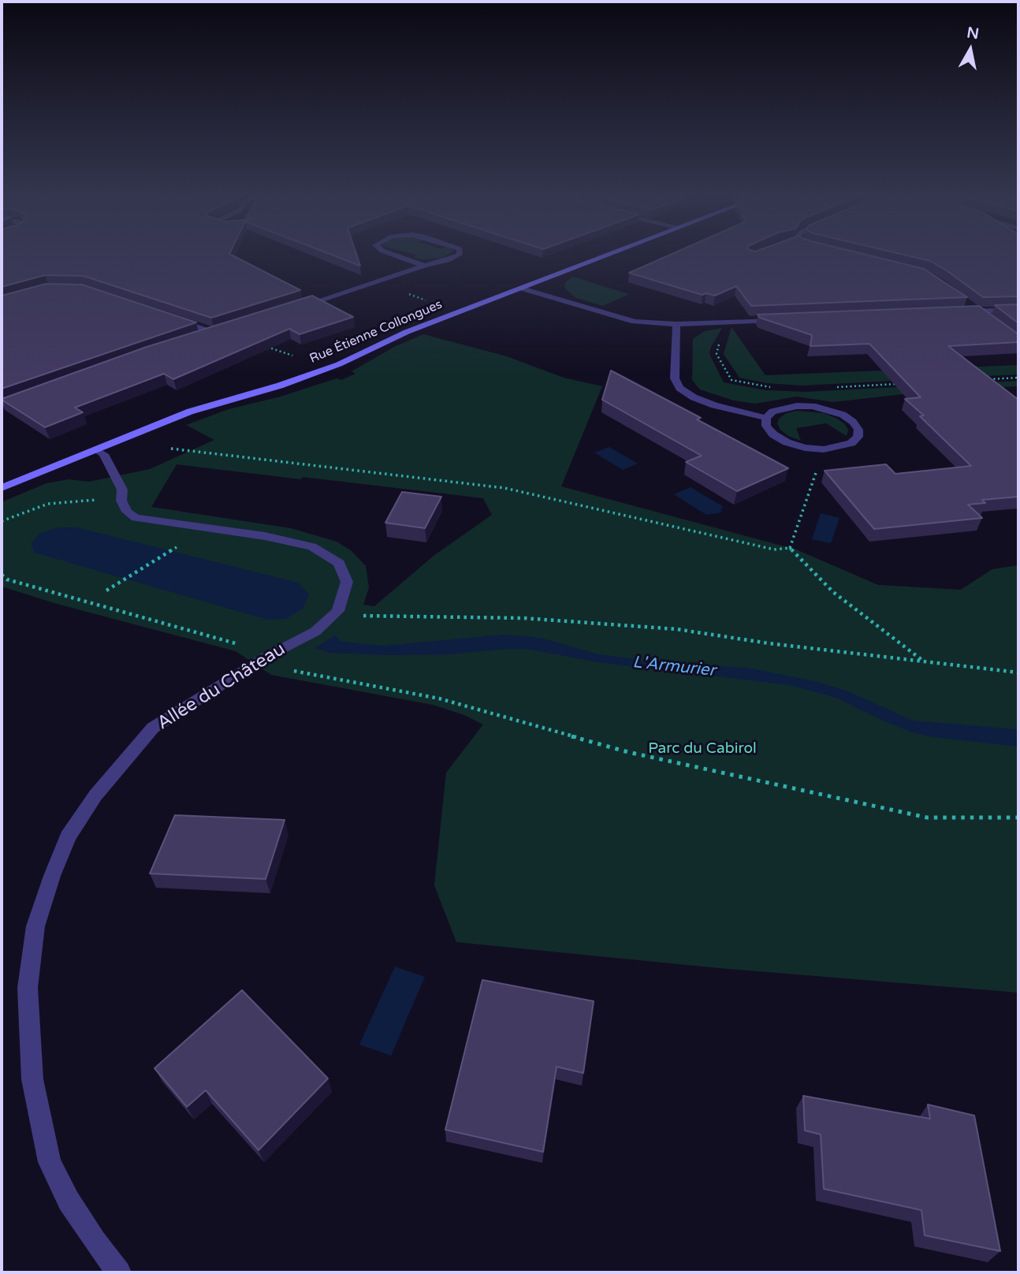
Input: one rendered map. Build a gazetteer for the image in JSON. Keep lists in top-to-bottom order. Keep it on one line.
{"streets":{"main road":["Rue Étienne Collongues"],"street":["Allée du Château"]},"water":["L'Armurier"],"parks":["Parc du Cabirol"],"north":"top"}
